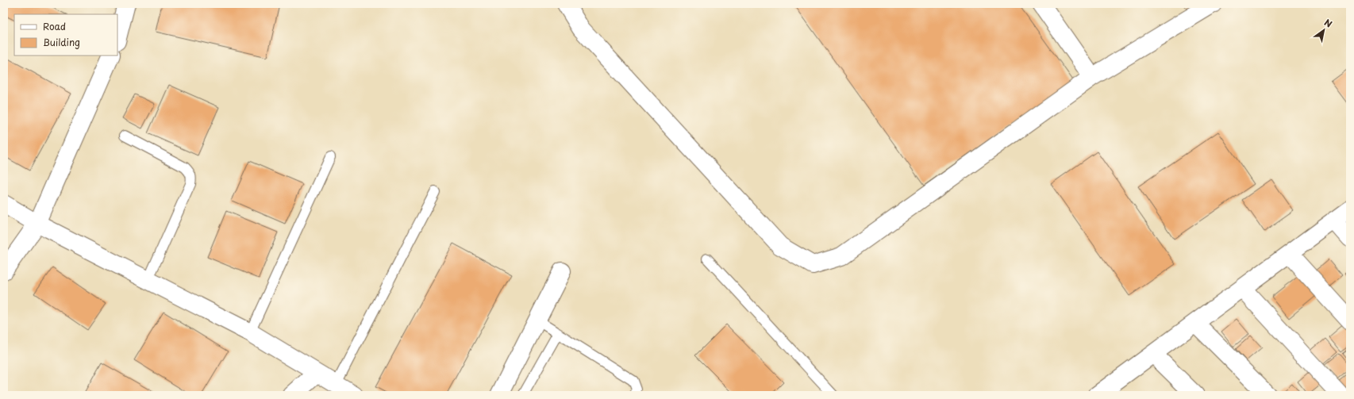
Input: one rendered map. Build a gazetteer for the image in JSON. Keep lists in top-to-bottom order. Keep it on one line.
{"legend":["Road","Building"],"north":"top right"}
